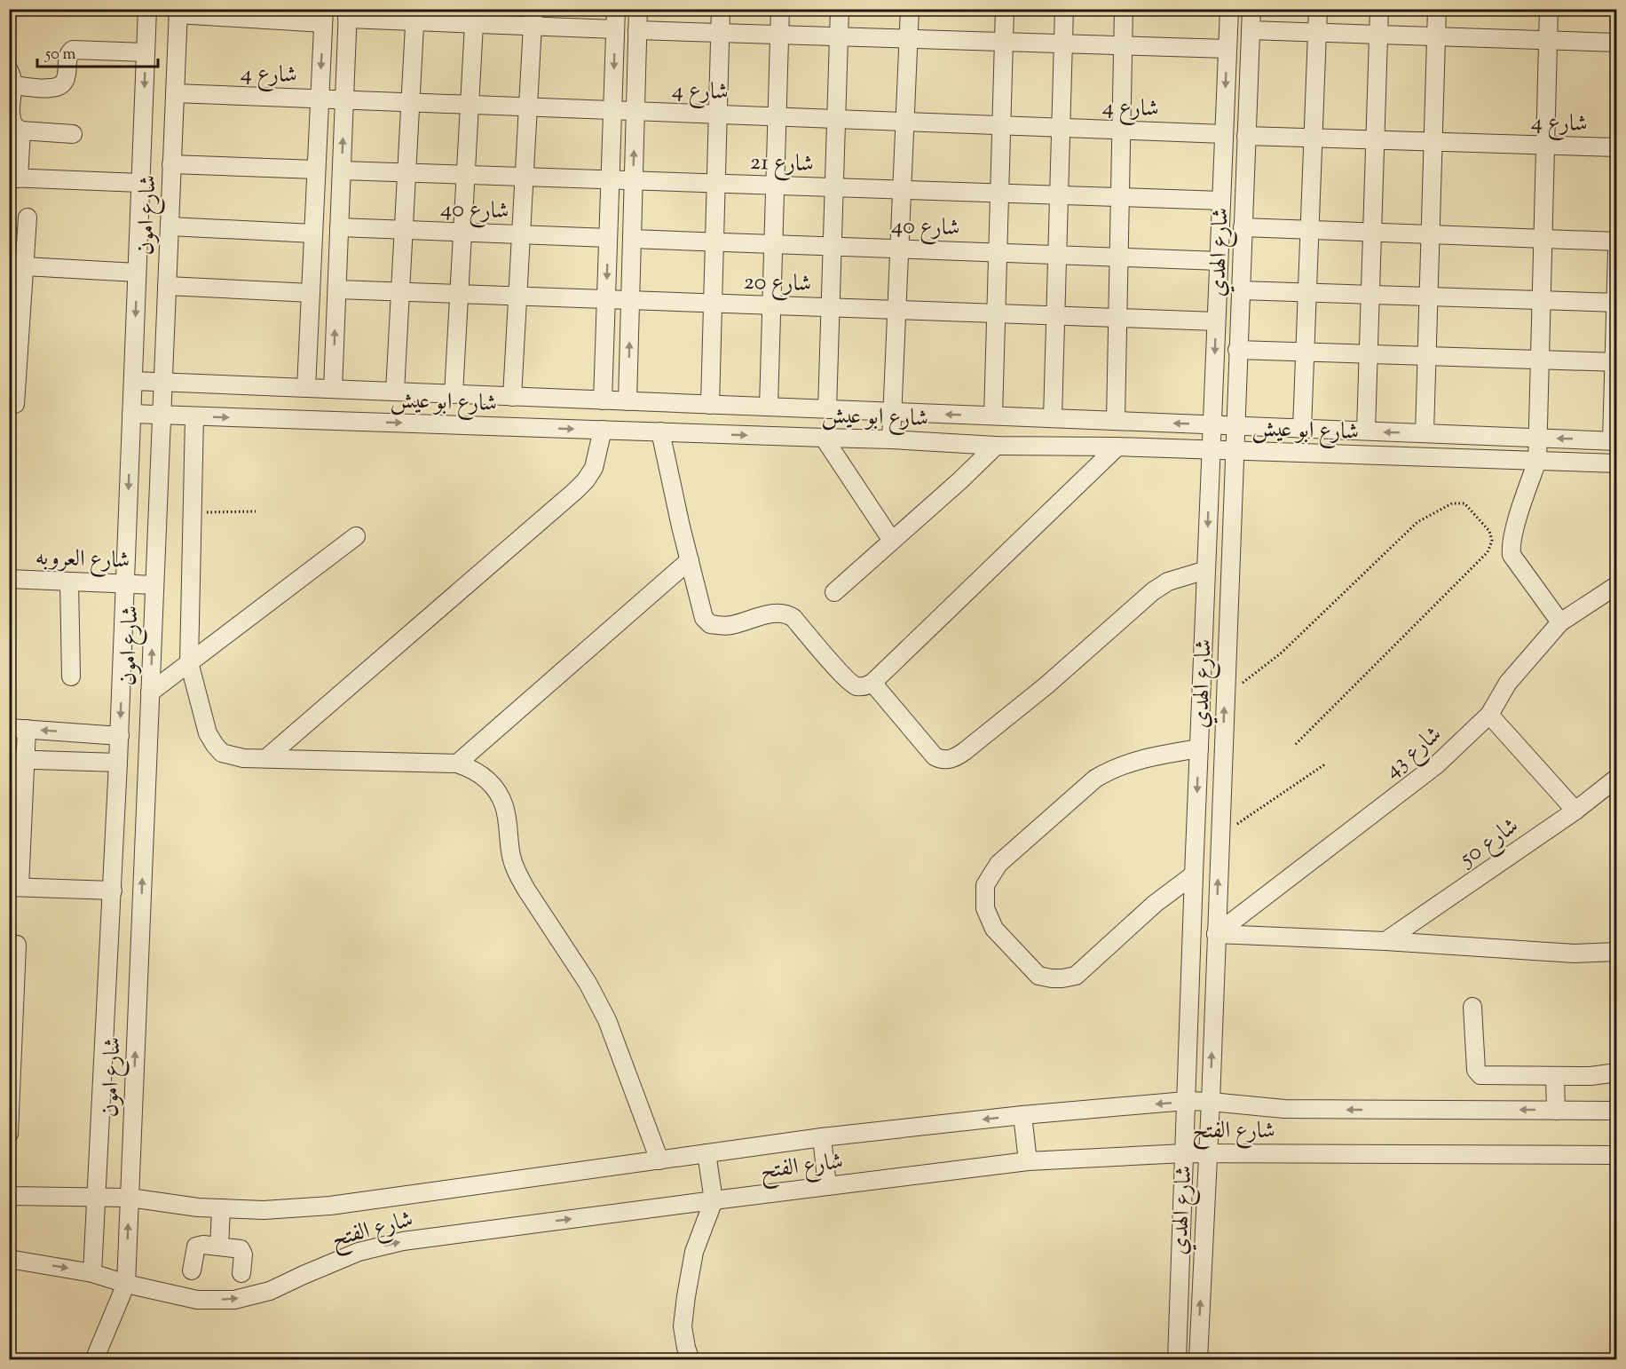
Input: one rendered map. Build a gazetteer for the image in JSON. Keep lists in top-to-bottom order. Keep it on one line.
{"streets":{"street":["شارع 4","شارع 21","شارع 40","شارع امون","شارع الهدي","شارع 20","شارع ابو عيش","شارع العروبه","شارع 43","شارع 50","شارع الفتح"]},"crossings":[["شارع 4","شارع امون"],["شارع 4","شارع الهدي"],["شارع 21","شارع الهدي"],["شارع 40","شارع الهدي"],["شارع امون","شارع ابو عيش"],["شارع امون","شارع العروبه"],["شارع امون","شارع الفتح"],["شارع الهدي","شارع 20"],["شارع الهدي","شارع ابو عيش"],["شارع الهدي","شارع 43"],["شارع الهدي","شارع الفتح"]],"scale_bar":"50 m"}
